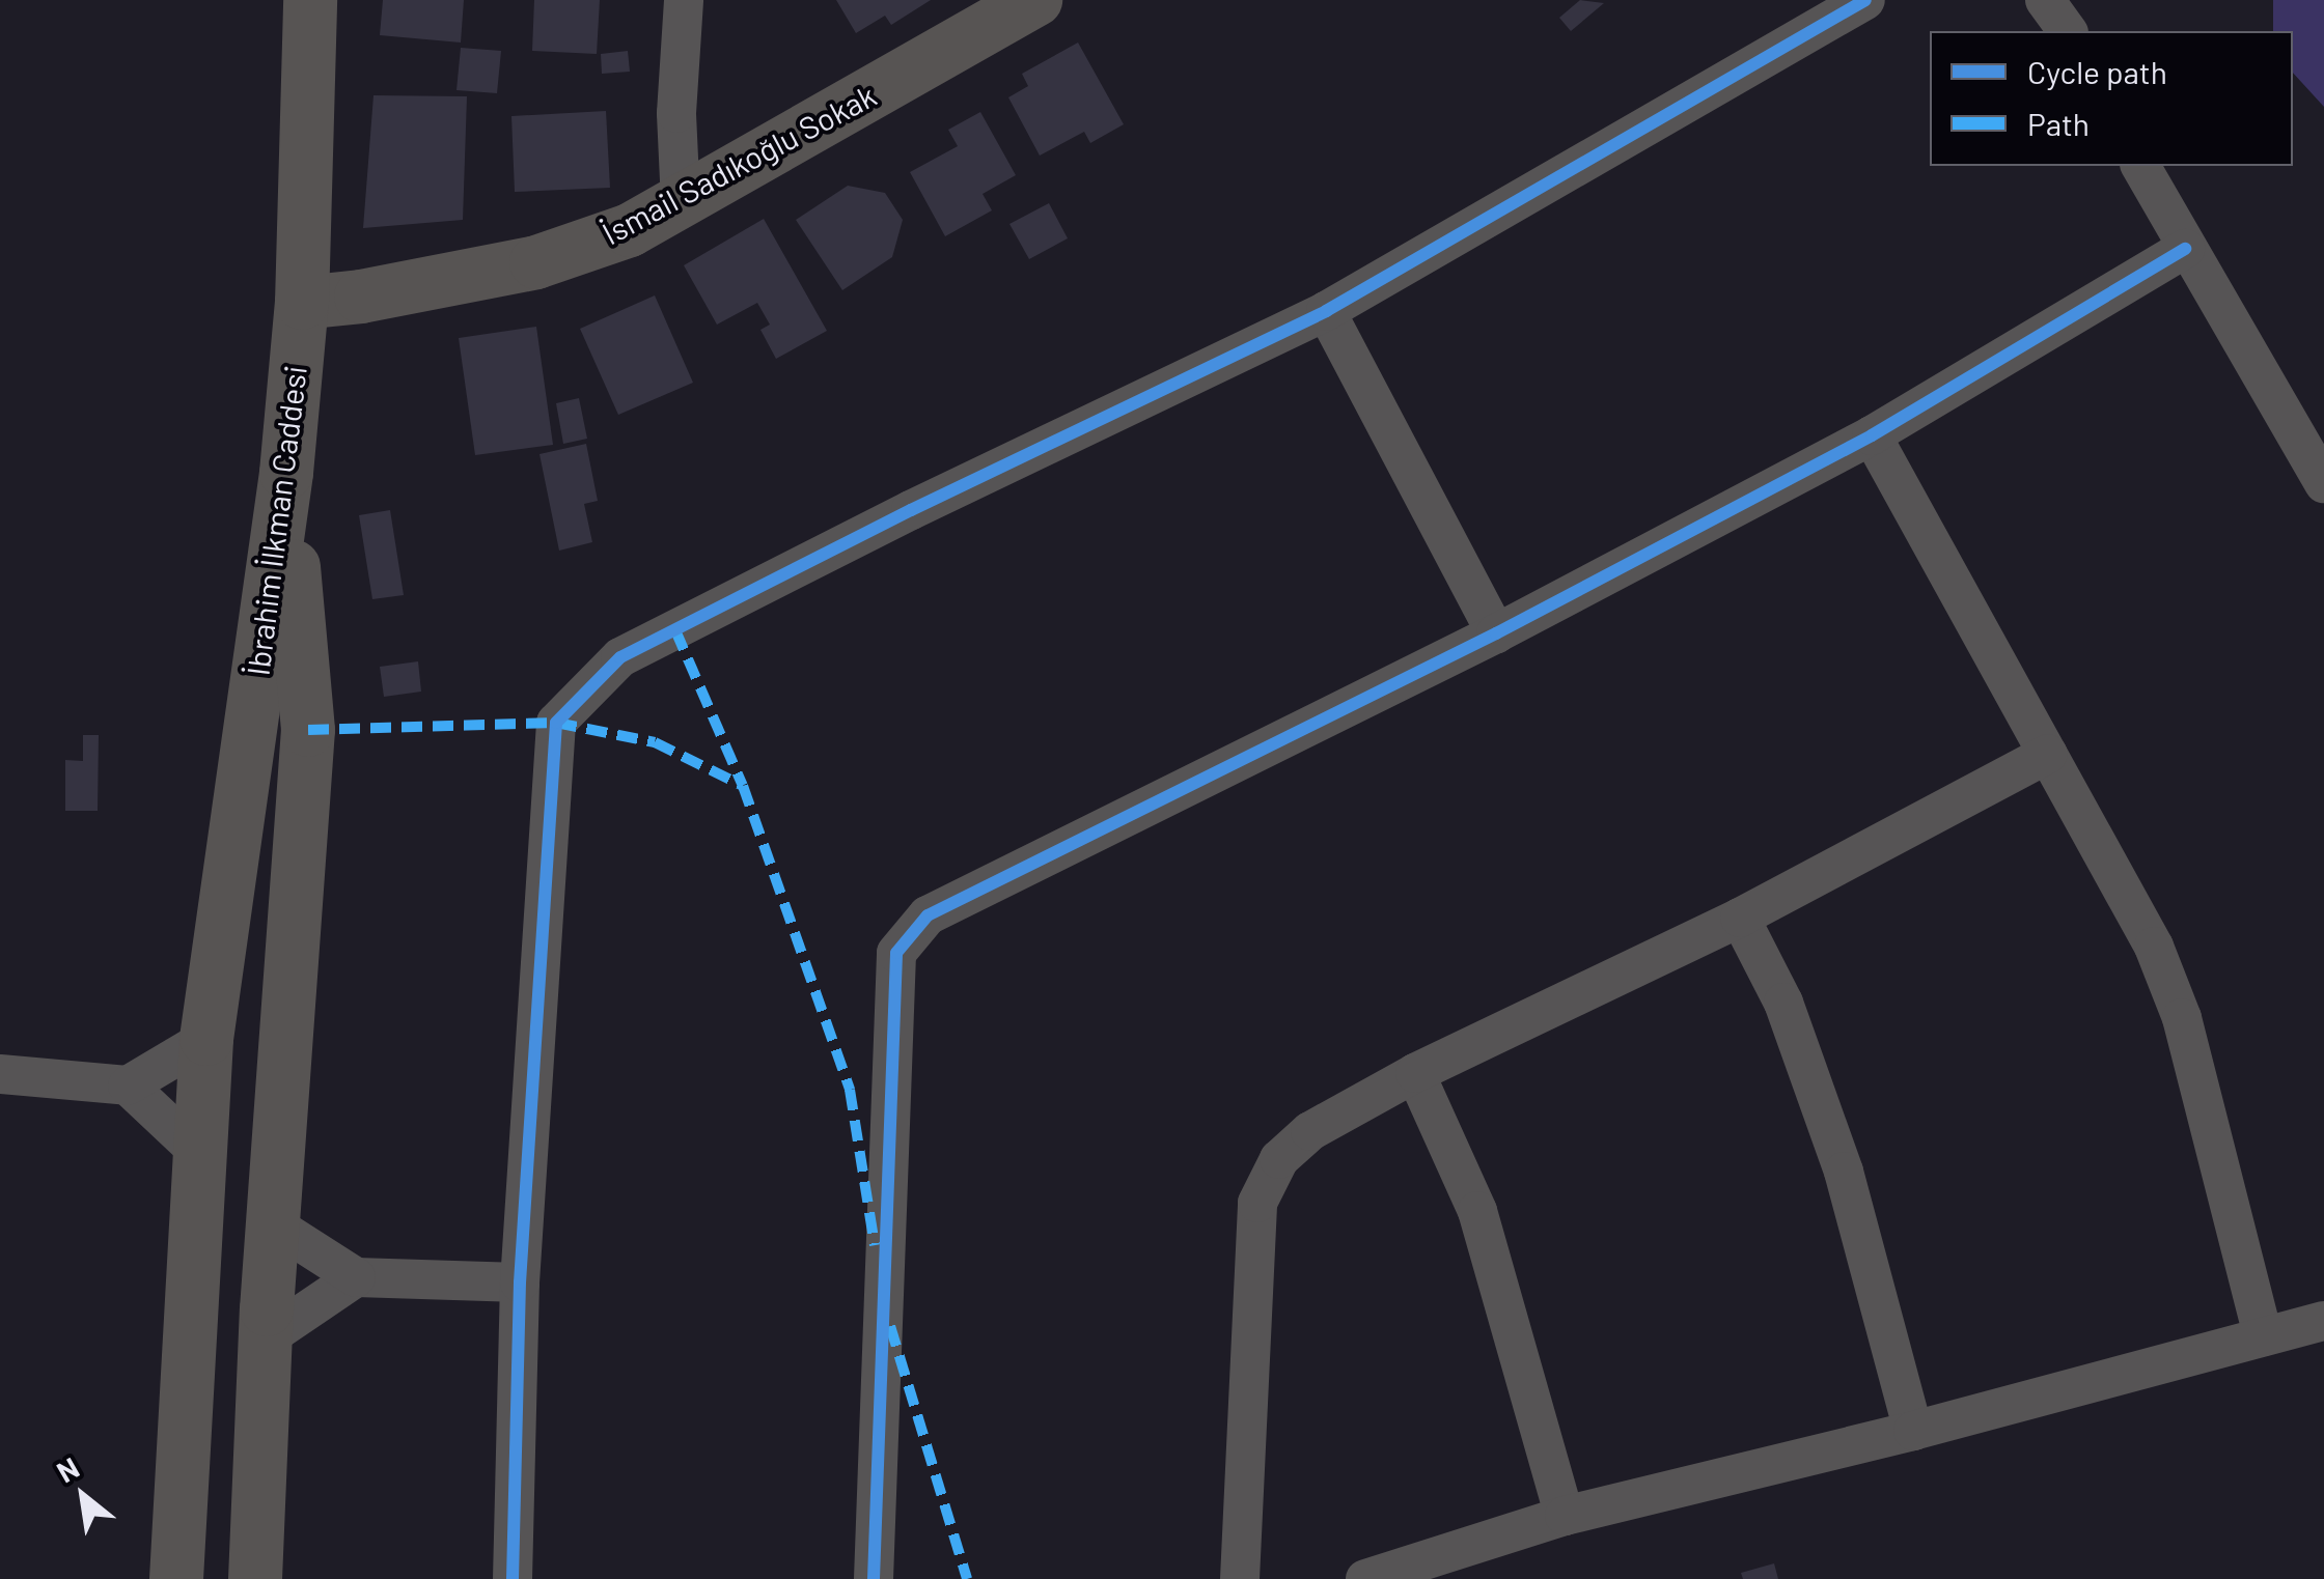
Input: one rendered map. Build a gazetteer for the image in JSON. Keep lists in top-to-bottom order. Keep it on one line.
{"streets":{"street":["İsmail Sadıkoğlu Sokak","İbrahim İlkman Caddesi"]},"crossings":[["İsmail Sadıkoğlu Sokak","İbrahim İlkman Caddesi"]],"legend":["Cycle path","Path"],"north":"top left"}
